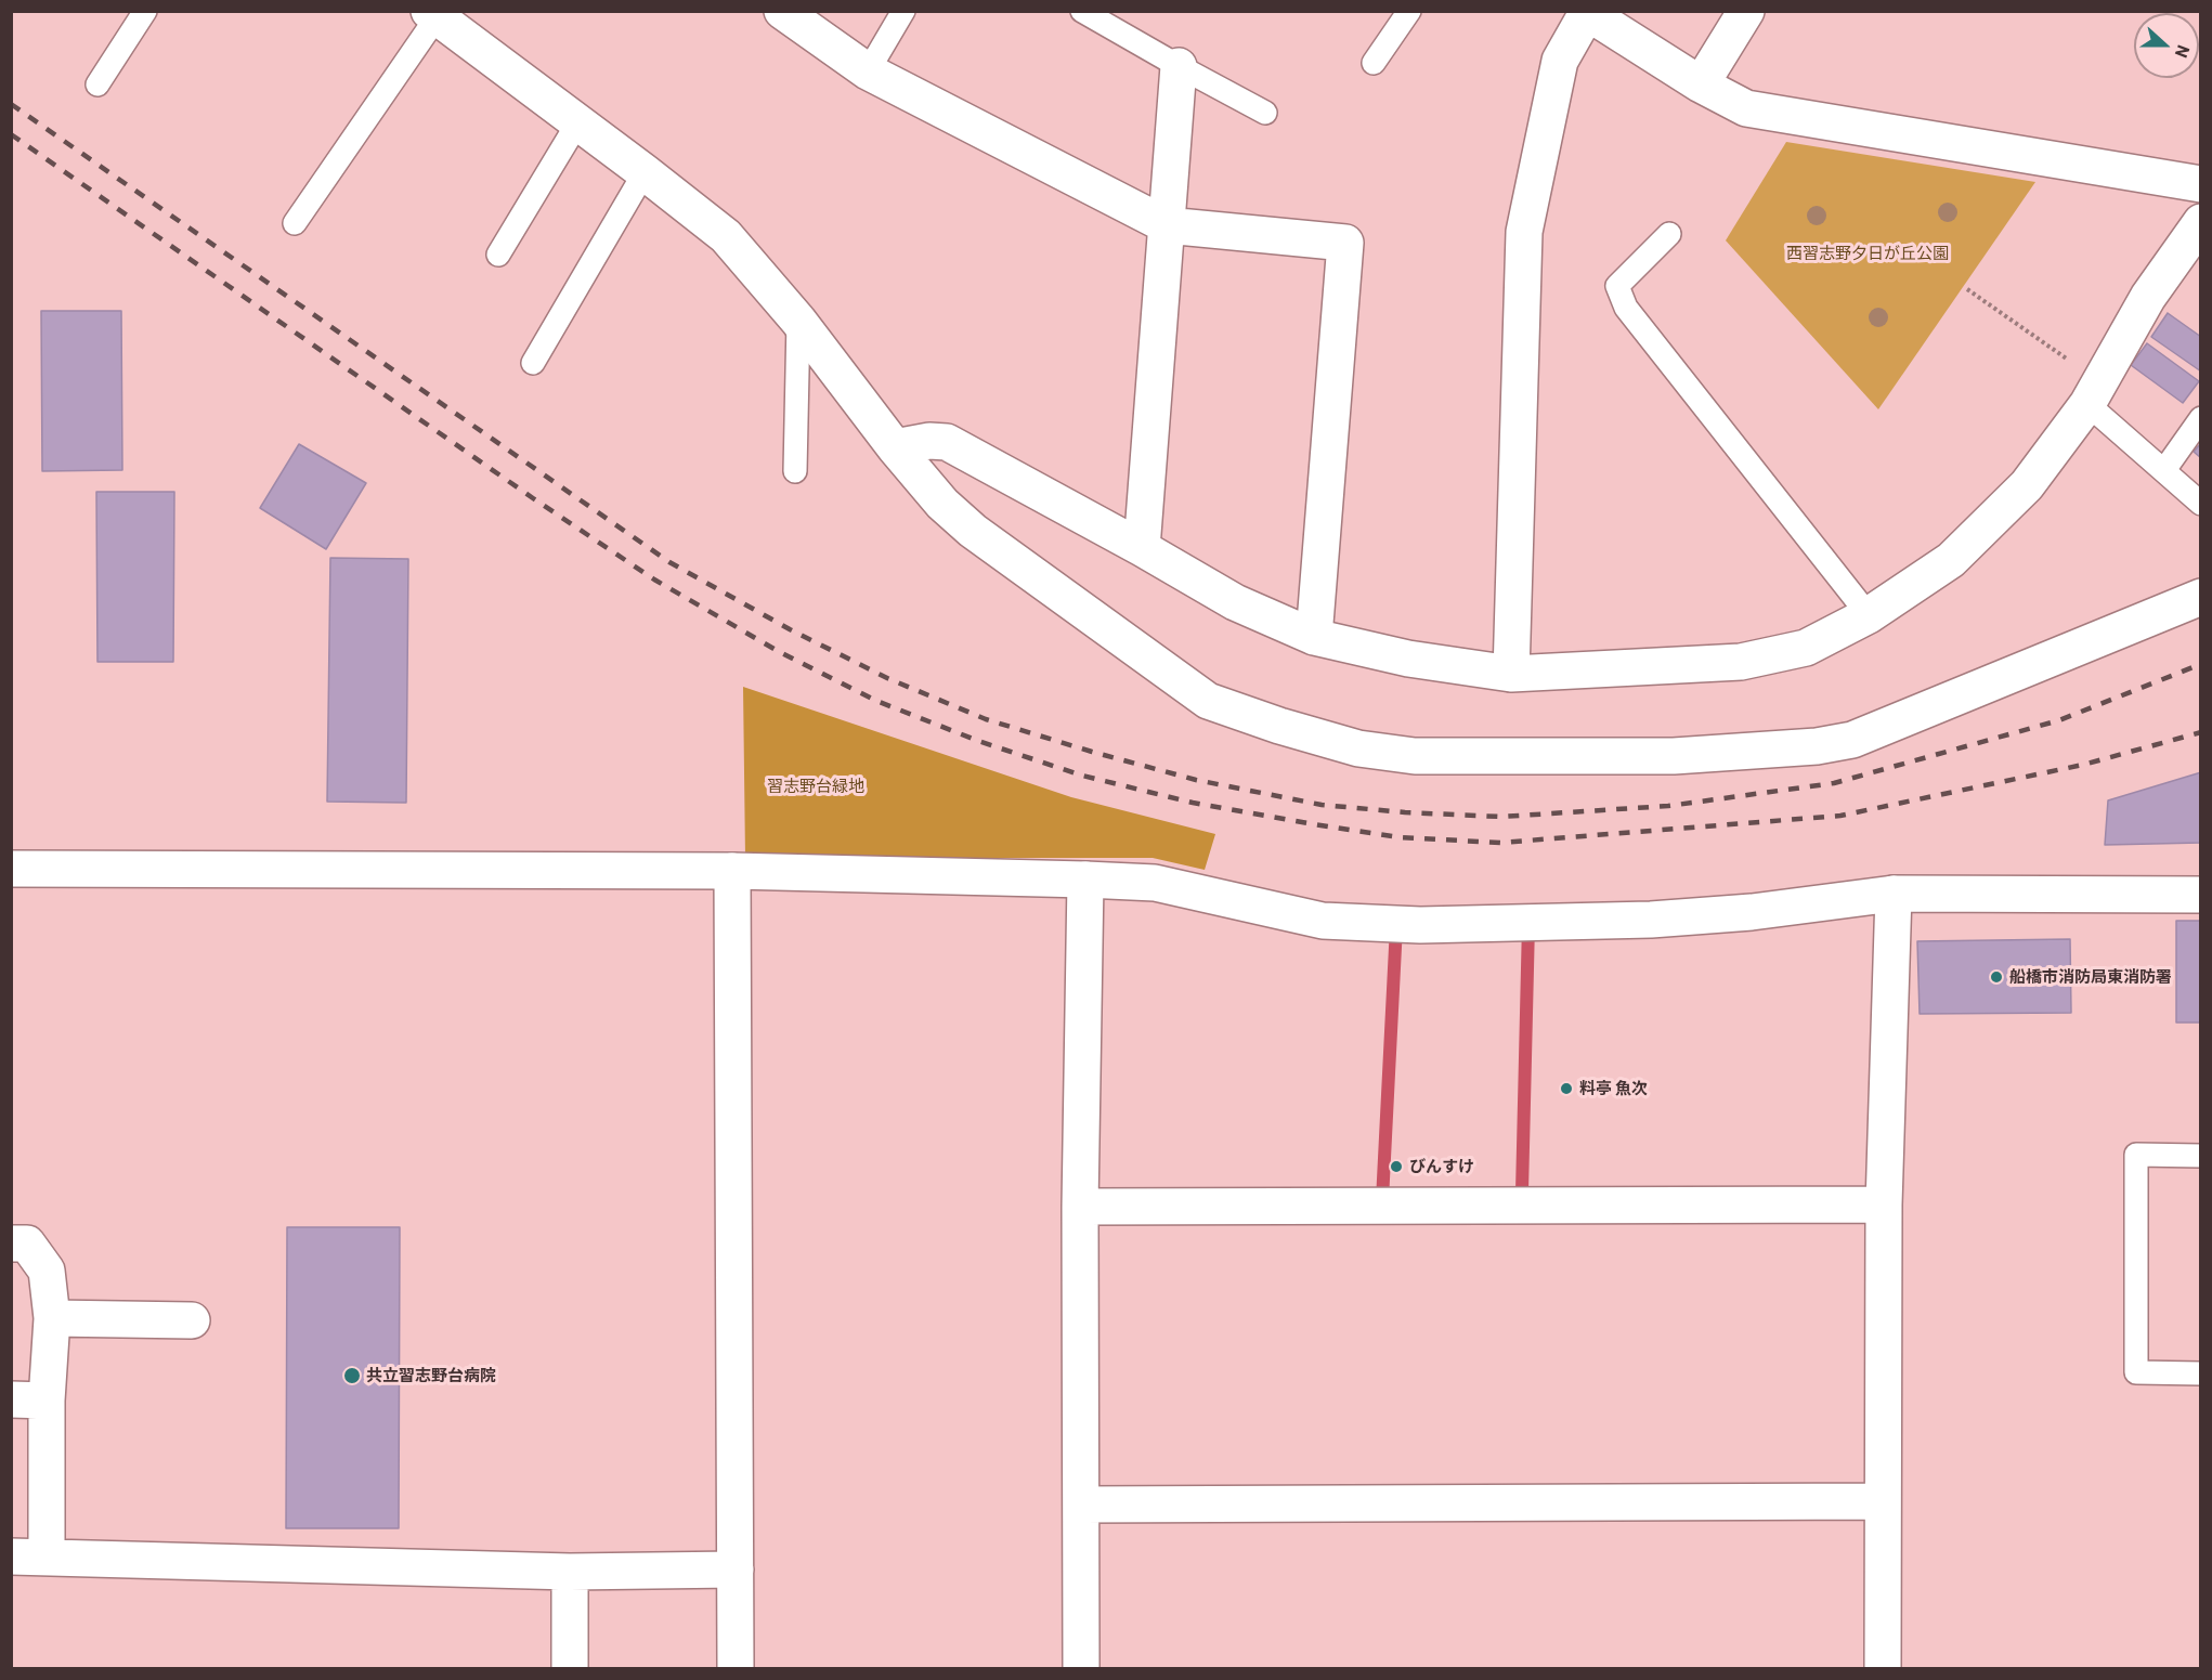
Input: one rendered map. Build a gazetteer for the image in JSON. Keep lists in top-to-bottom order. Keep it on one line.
{"parks":["西習志野夕日が丘公園","習志野台緑地"],"places":["船橋市消防局東消防署","料亭 魚次","びんすけ","共立習志野台病院"],"north":"right"}
